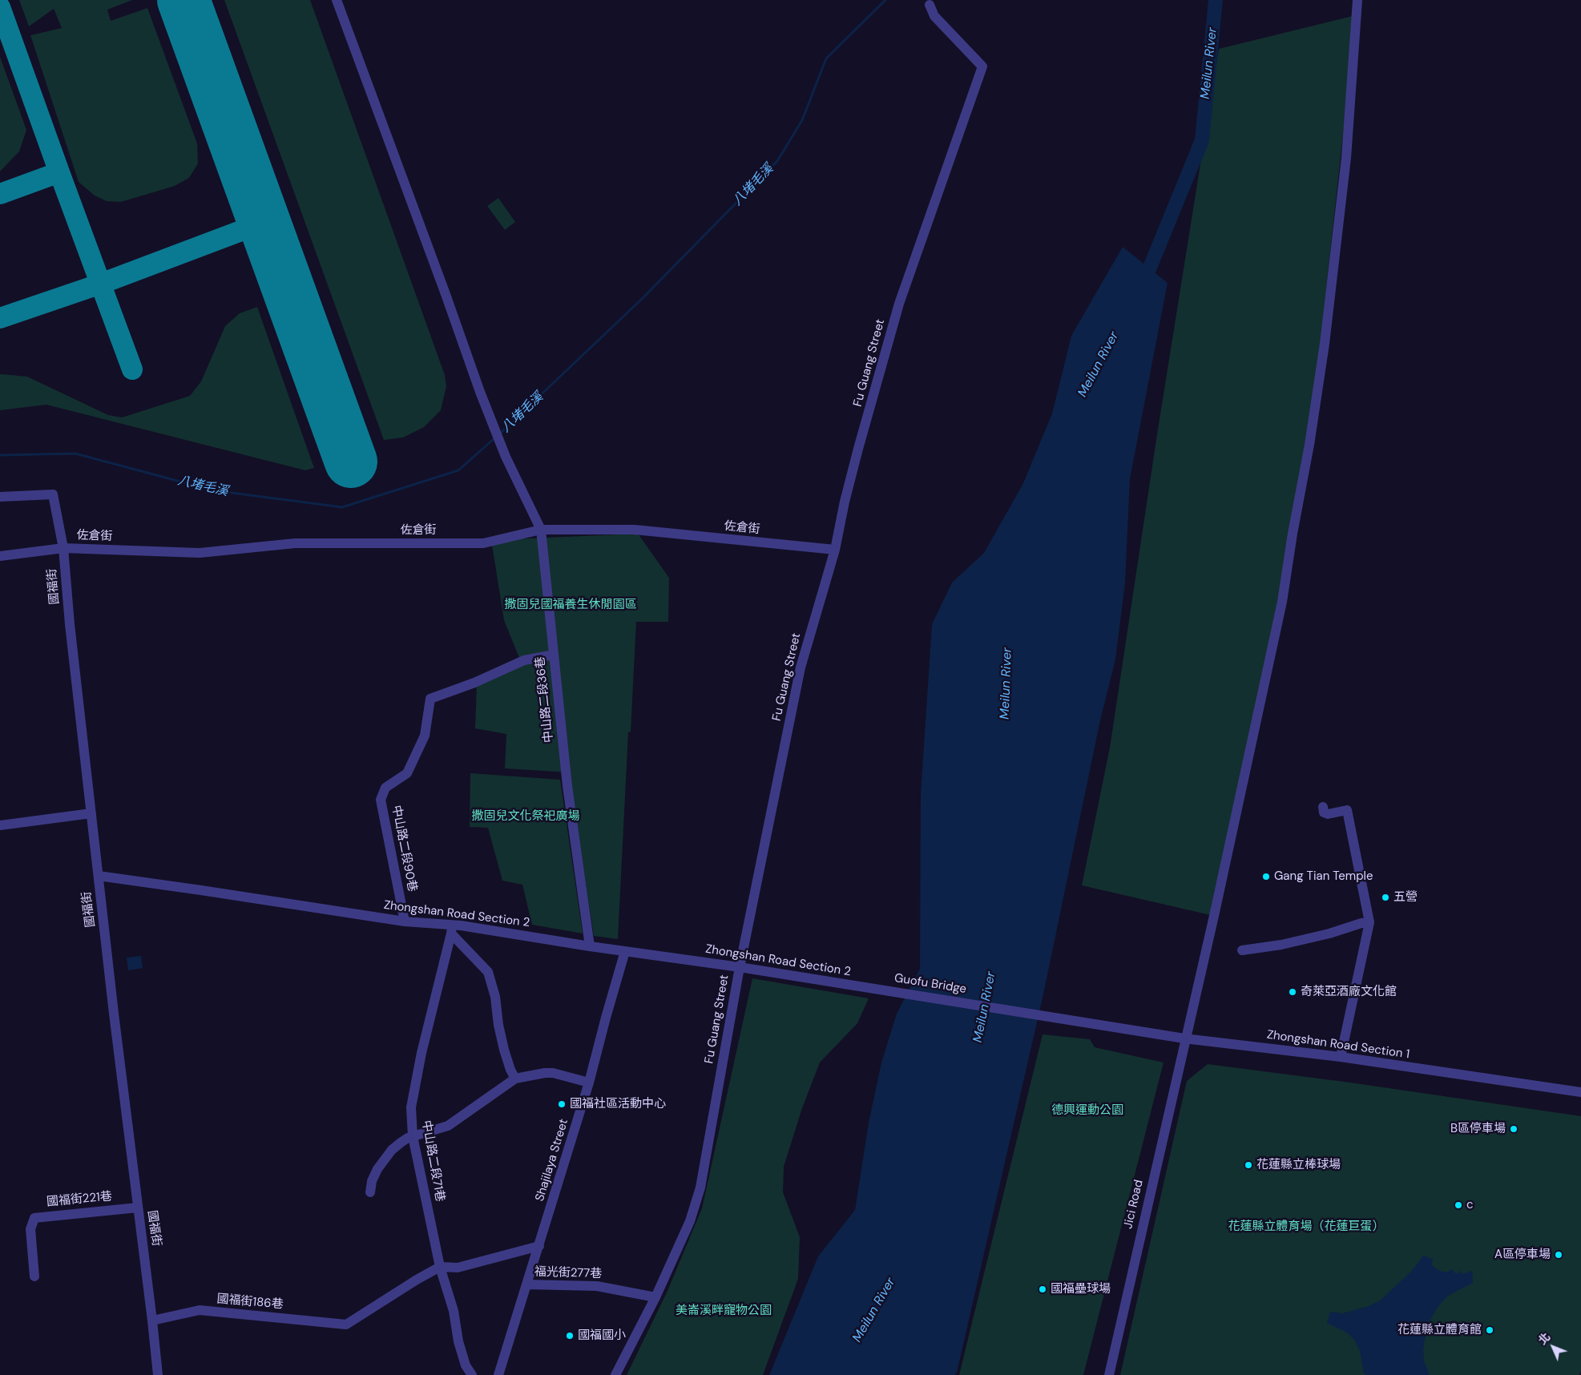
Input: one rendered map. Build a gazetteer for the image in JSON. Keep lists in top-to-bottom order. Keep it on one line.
{"streets":{"street":["Fu Guang Street","佐倉街","國福街","中山路二段36巷","中山路二段90巷","Zhongshan Road Section 2","Guofu Bridge","Zhongshan Road Section 1","Shajilaya Street","中山路二段71巷","國福街221巷","Jici Road","福光街277巷","國福街186巷"]},"crossings":[["Fu Guang Street","佐倉街"],["Fu Guang Street","Zhongshan Road Section 2"],["Fu Guang Street","福光街277巷"],["佐倉街","國福街"],["佐倉街","中山路二段36巷"],["國福街","Zhongshan Road Section 2"],["國福街","國福街221巷"],["國福街","國福街186巷"],["中山路二段36巷","中山路二段90巷"],["中山路二段36巷","Zhongshan Road Section 2"],["中山路二段90巷","Zhongshan Road Section 2"],["Zhongshan Road Section 2","Guofu Bridge"],["Zhongshan Road Section 2","Shajilaya Street"],["Zhongshan Road Section 2","中山路二段71巷"],["Guofu Bridge","Zhongshan Road Section 1"],["Zhongshan Road Section 1","Jici Road"],["Shajilaya Street","福光街277巷"],["中山路二段71巷","國福街186巷"]],"water":["Meilun River","八堵毛溪"],"parks":["撒固兒國福養生休閒園區","撒固兒文化祭祀廣場","德興運動公園","花蓮縣立體育場（花蓮巨蛋）","美崙溪畔寵物公園"],"places":["Gang Tian Temple","五營","奇萊亞酒廠文化館","國福社區活動中心","B區停車場","花蓮縣立棒球場","c","A區停車場","國福壘球場","花蓮縣立體育館","國福國小"],"north":"top left"}
